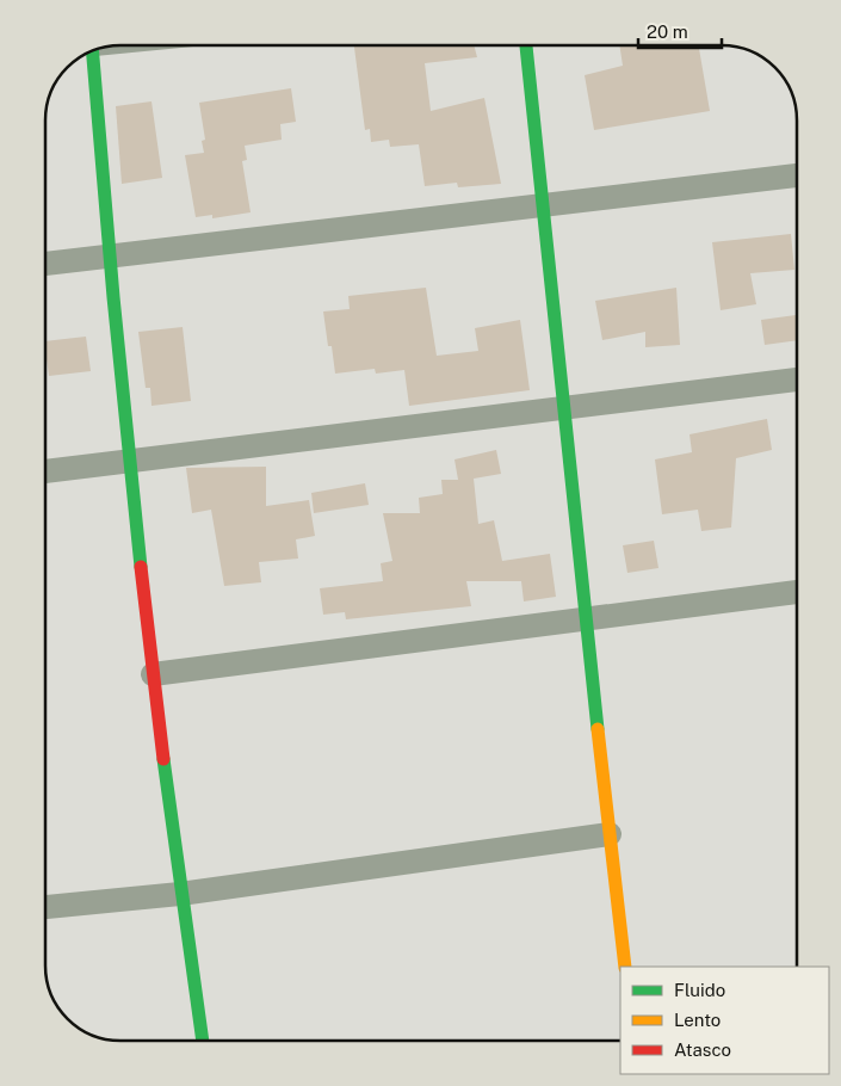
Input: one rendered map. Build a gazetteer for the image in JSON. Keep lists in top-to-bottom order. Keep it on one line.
{"legend":["Fluido","Lento","Atasco"],"scale_bar":"20 m"}
